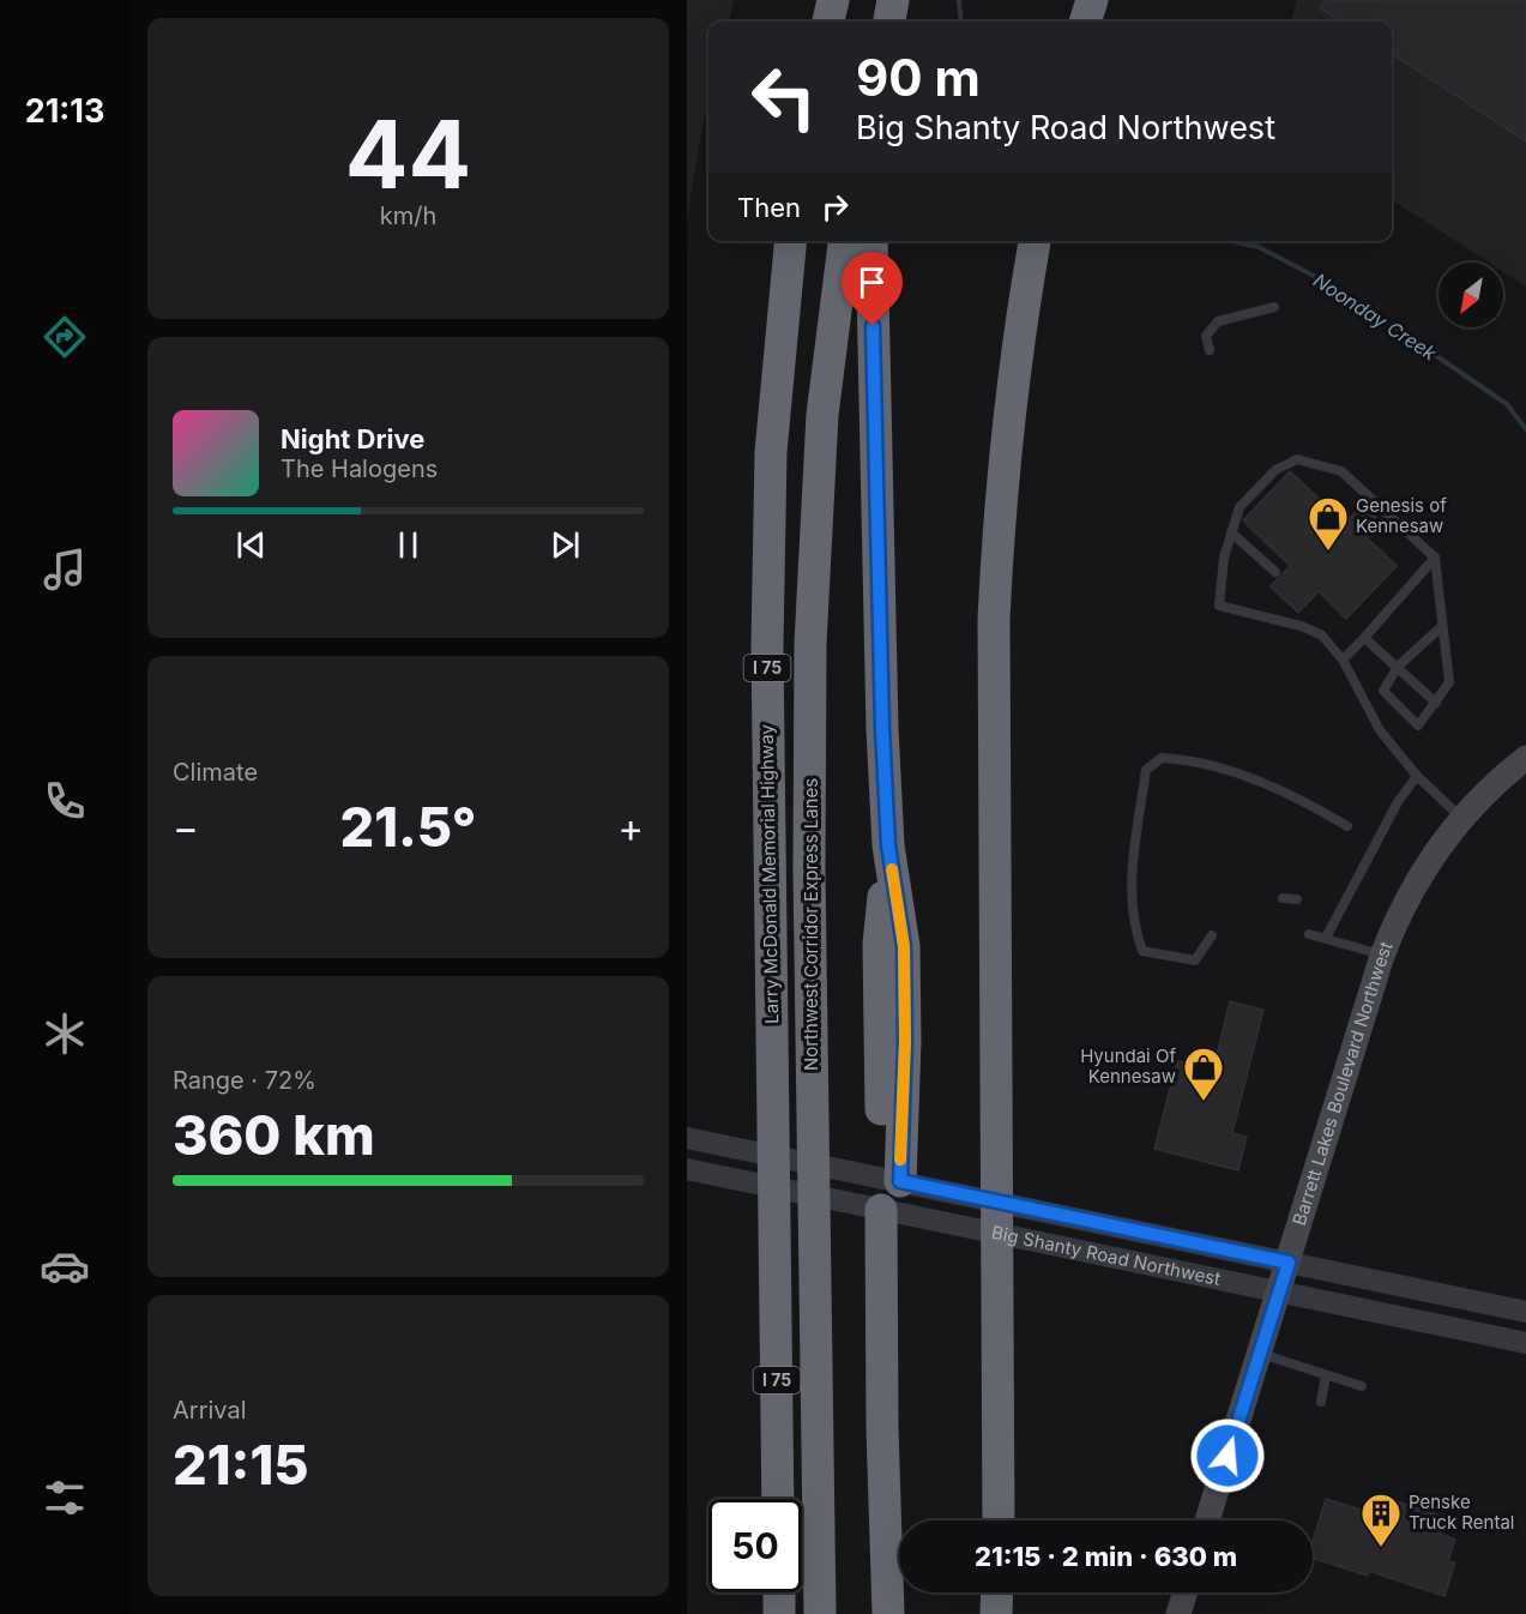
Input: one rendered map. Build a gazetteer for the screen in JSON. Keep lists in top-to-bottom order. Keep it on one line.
{"streets":{"highway":["I 75","Larry McDonald Memorial Highway","Northwest Corridor Express Lanes"],"main road":["Barrett Lakes Boulevard Northwest"],"street":["Big Shanty Road Northwest"]},"crossings":[["Barrett Lakes Boulevard Northwest","Big Shanty Road Northwest"]],"water":["Noonday Creek"],"places":{"shop":["Genesis of Kennesaw","Hyundai Of Kennesaw"],"building":["Penske Truck Rental"]},"north":"bottom left","page":{"tabs":"21:13","tile":[["44","km/h"],"Climate",["Range · 72%","360 km"],["Arrival","21:15"]],"turn":["90 m","Big Shanty Road Northwest"],"then":"Then","song":["Night Drive","The Halogens"],"heat":["−","21.5°","+"],"limit":"50","trip":"21:15 · 2 min · 630 m"}}
